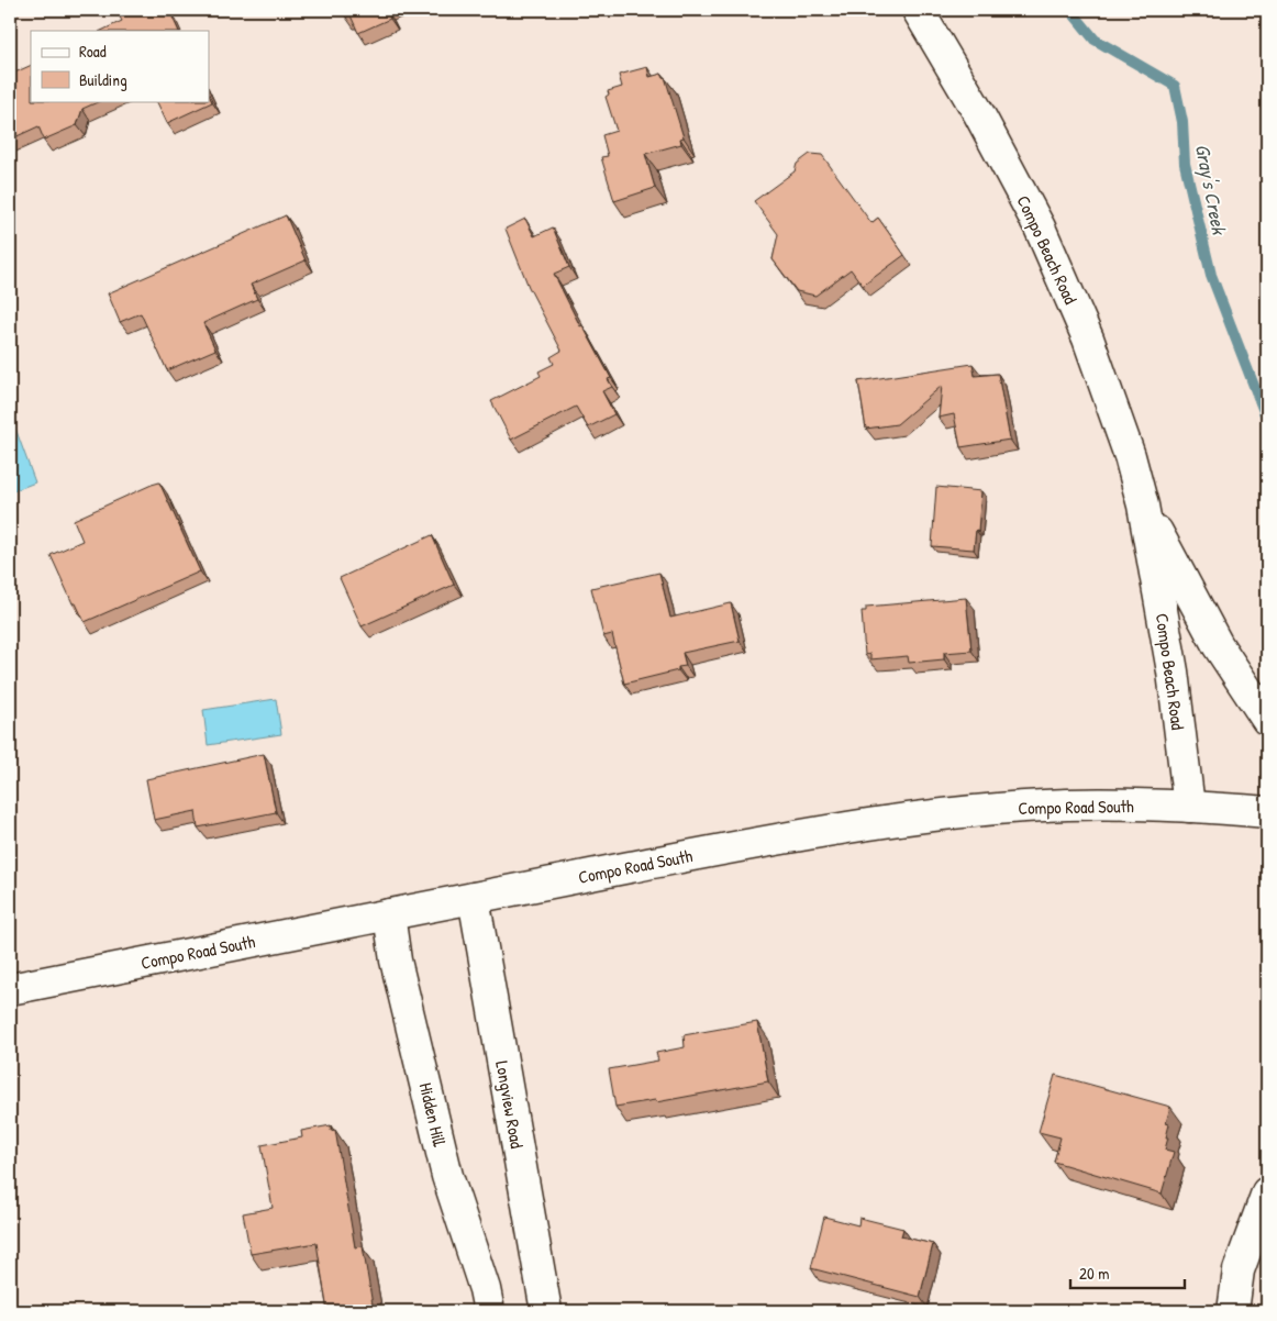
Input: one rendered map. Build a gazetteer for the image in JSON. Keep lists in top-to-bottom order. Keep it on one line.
{"streets":{"street":["Compo Beach Road","Compo Road South","Longview Road","Hidden Hill"]},"crossings":[["Compo Beach Road","Compo Road South"],["Compo Road South","Longview Road"],["Compo Road South","Hidden Hill"]],"water":["Gray's Creek"],"legend":["Road","Building"],"scale_bar":"20 m"}
